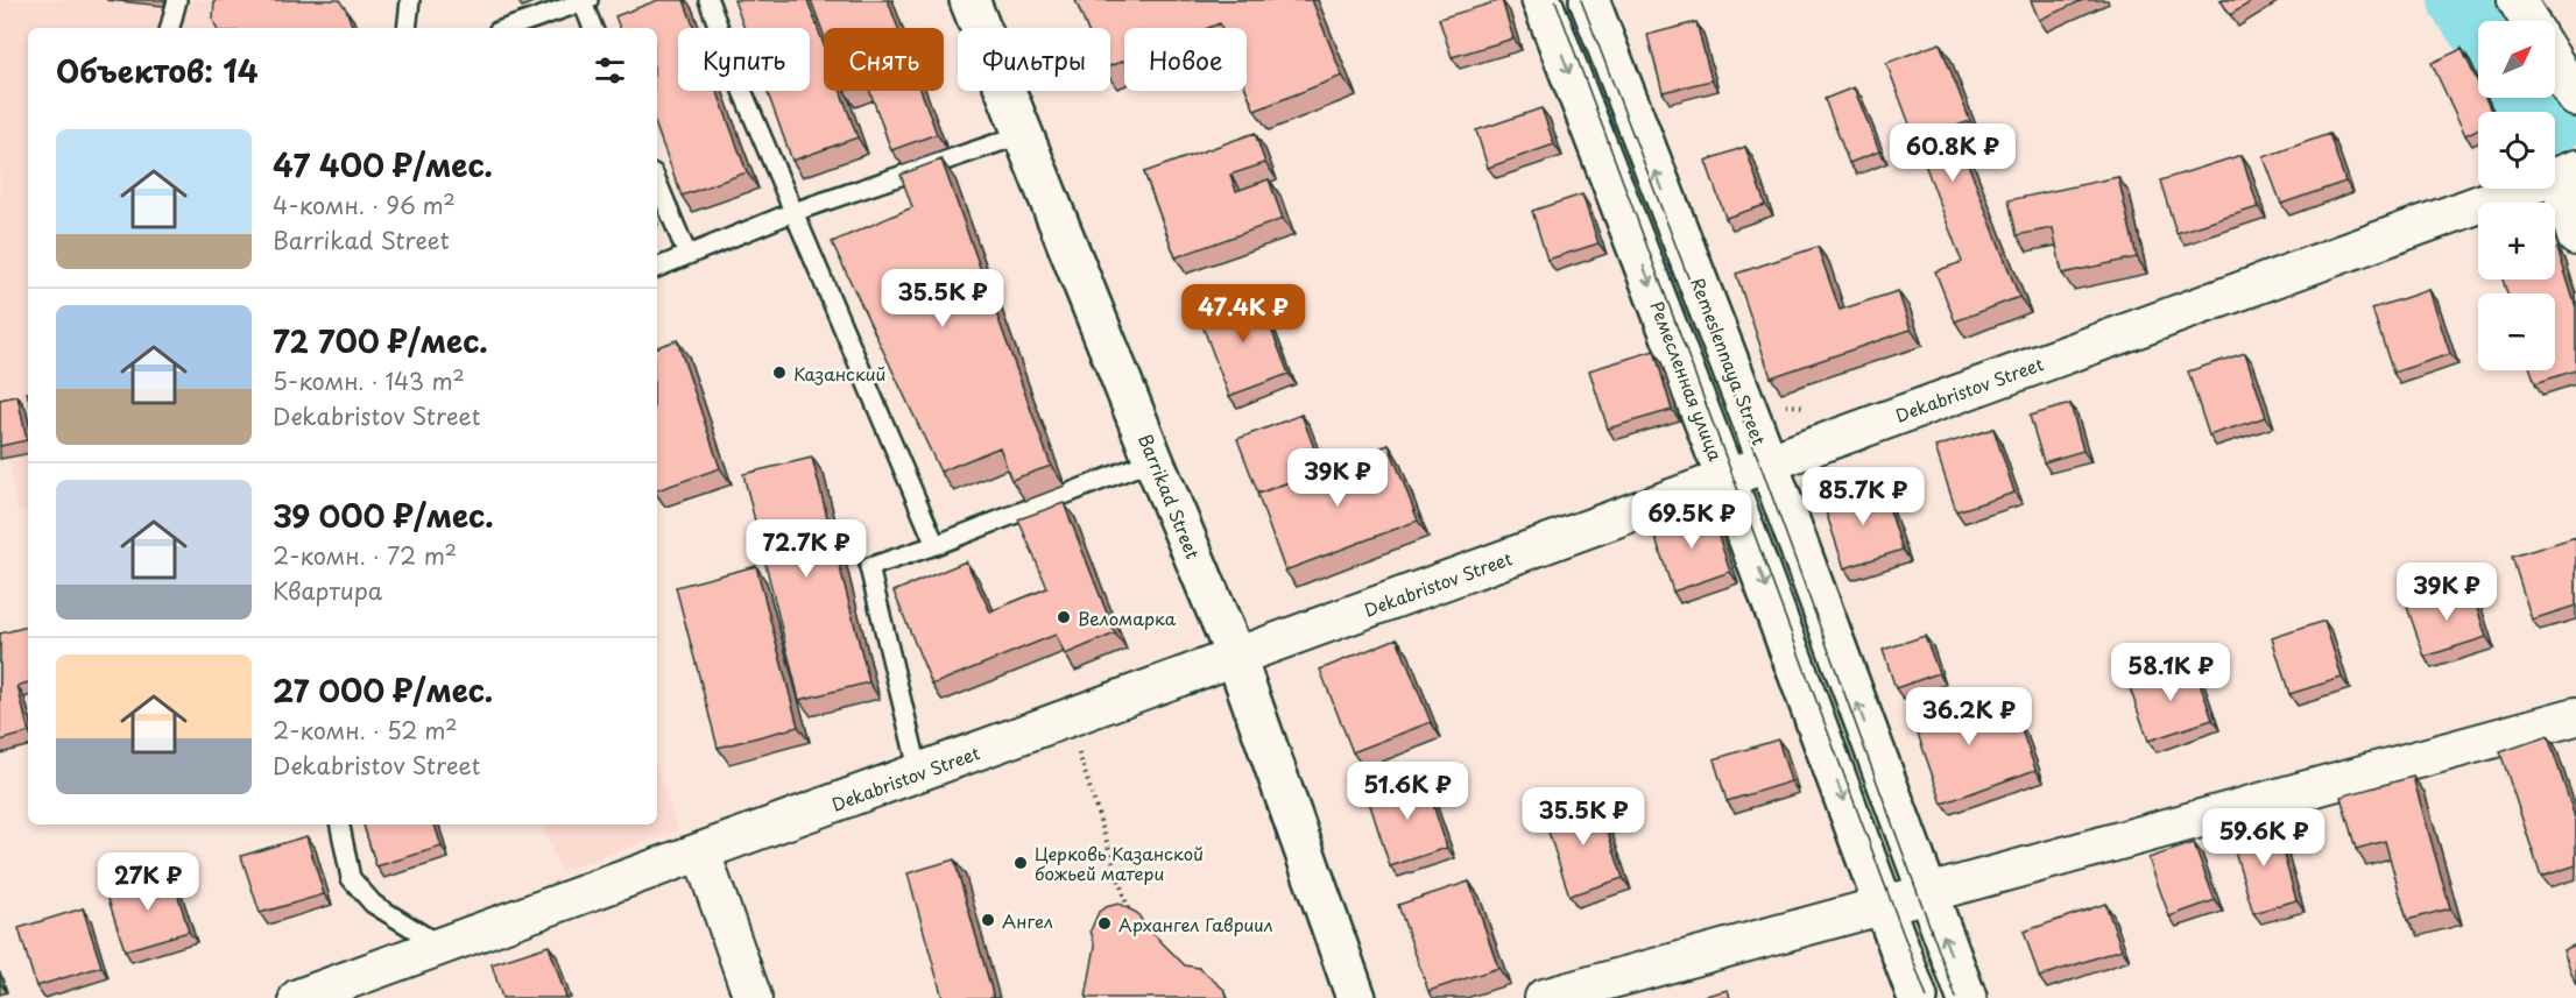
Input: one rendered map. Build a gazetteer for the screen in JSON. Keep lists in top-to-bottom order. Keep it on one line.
{"streets":{"street":["Remeslennaya Street","Ремесленная улица","Dekabristov Street","Barrikad Street"]},"crossings":[["Remeslennaya Street","Dekabristov Street"],["Ремесленная улица","Dekabristov Street"],["Dekabristov Street","Barrikad Street"]],"one_way":["Remeslennaya Street","Ремесленная улица"],"places":["Казанский","Веломарка","Церковь Казанской божьей матери","Ангел","Архангел Гавриил"],"north":"top right","page":{"map_buttons":["+","−"],"chip":["Купить","Снять","Фильтры","Новое"],"heading":"Объектов: 14","list":[{"name":"47 400 ₽/мес.","note":"4-комн. · 96 m² · Barrikad Street"},{"name":"72 700 ₽/мес.","note":"5-комн. · 143 m² · Dekabristov Street"},{"name":"39 000 ₽/мес.","note":"2-комн. · 72 m² · Квартира"},{"name":"27 000 ₽/мес.","note":"2-комн. · 52 m² · Dekabristov Street"}],"price":["60.8K ₽","35.5K ₽","47.4K ₽","39K ₽","85.7K ₽","69.5K ₽","72.7K ₽","39K ₽","58.1K ₽","36.2K ₽","51.6K ₽","35.5K ₽","59.6K ₽","27K ₽"]}}
